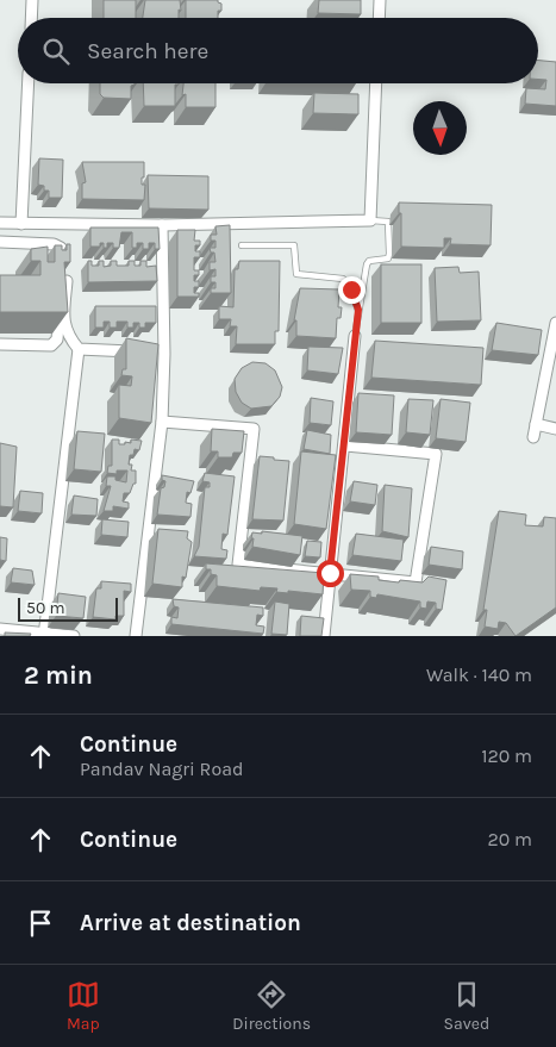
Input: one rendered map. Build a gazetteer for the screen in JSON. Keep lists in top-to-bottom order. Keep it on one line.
{"scale_bar":"50 m","north":"bottom","page":{"search":"Search here","scale":"50 m","heading":["2 min","Walk · 140 m"],"list":[["Continue","Pandav Nagri Road","120 m"],["Continue","20 m"],"Arrive at destination"],"nav":["Map","Directions","Saved"]}}
